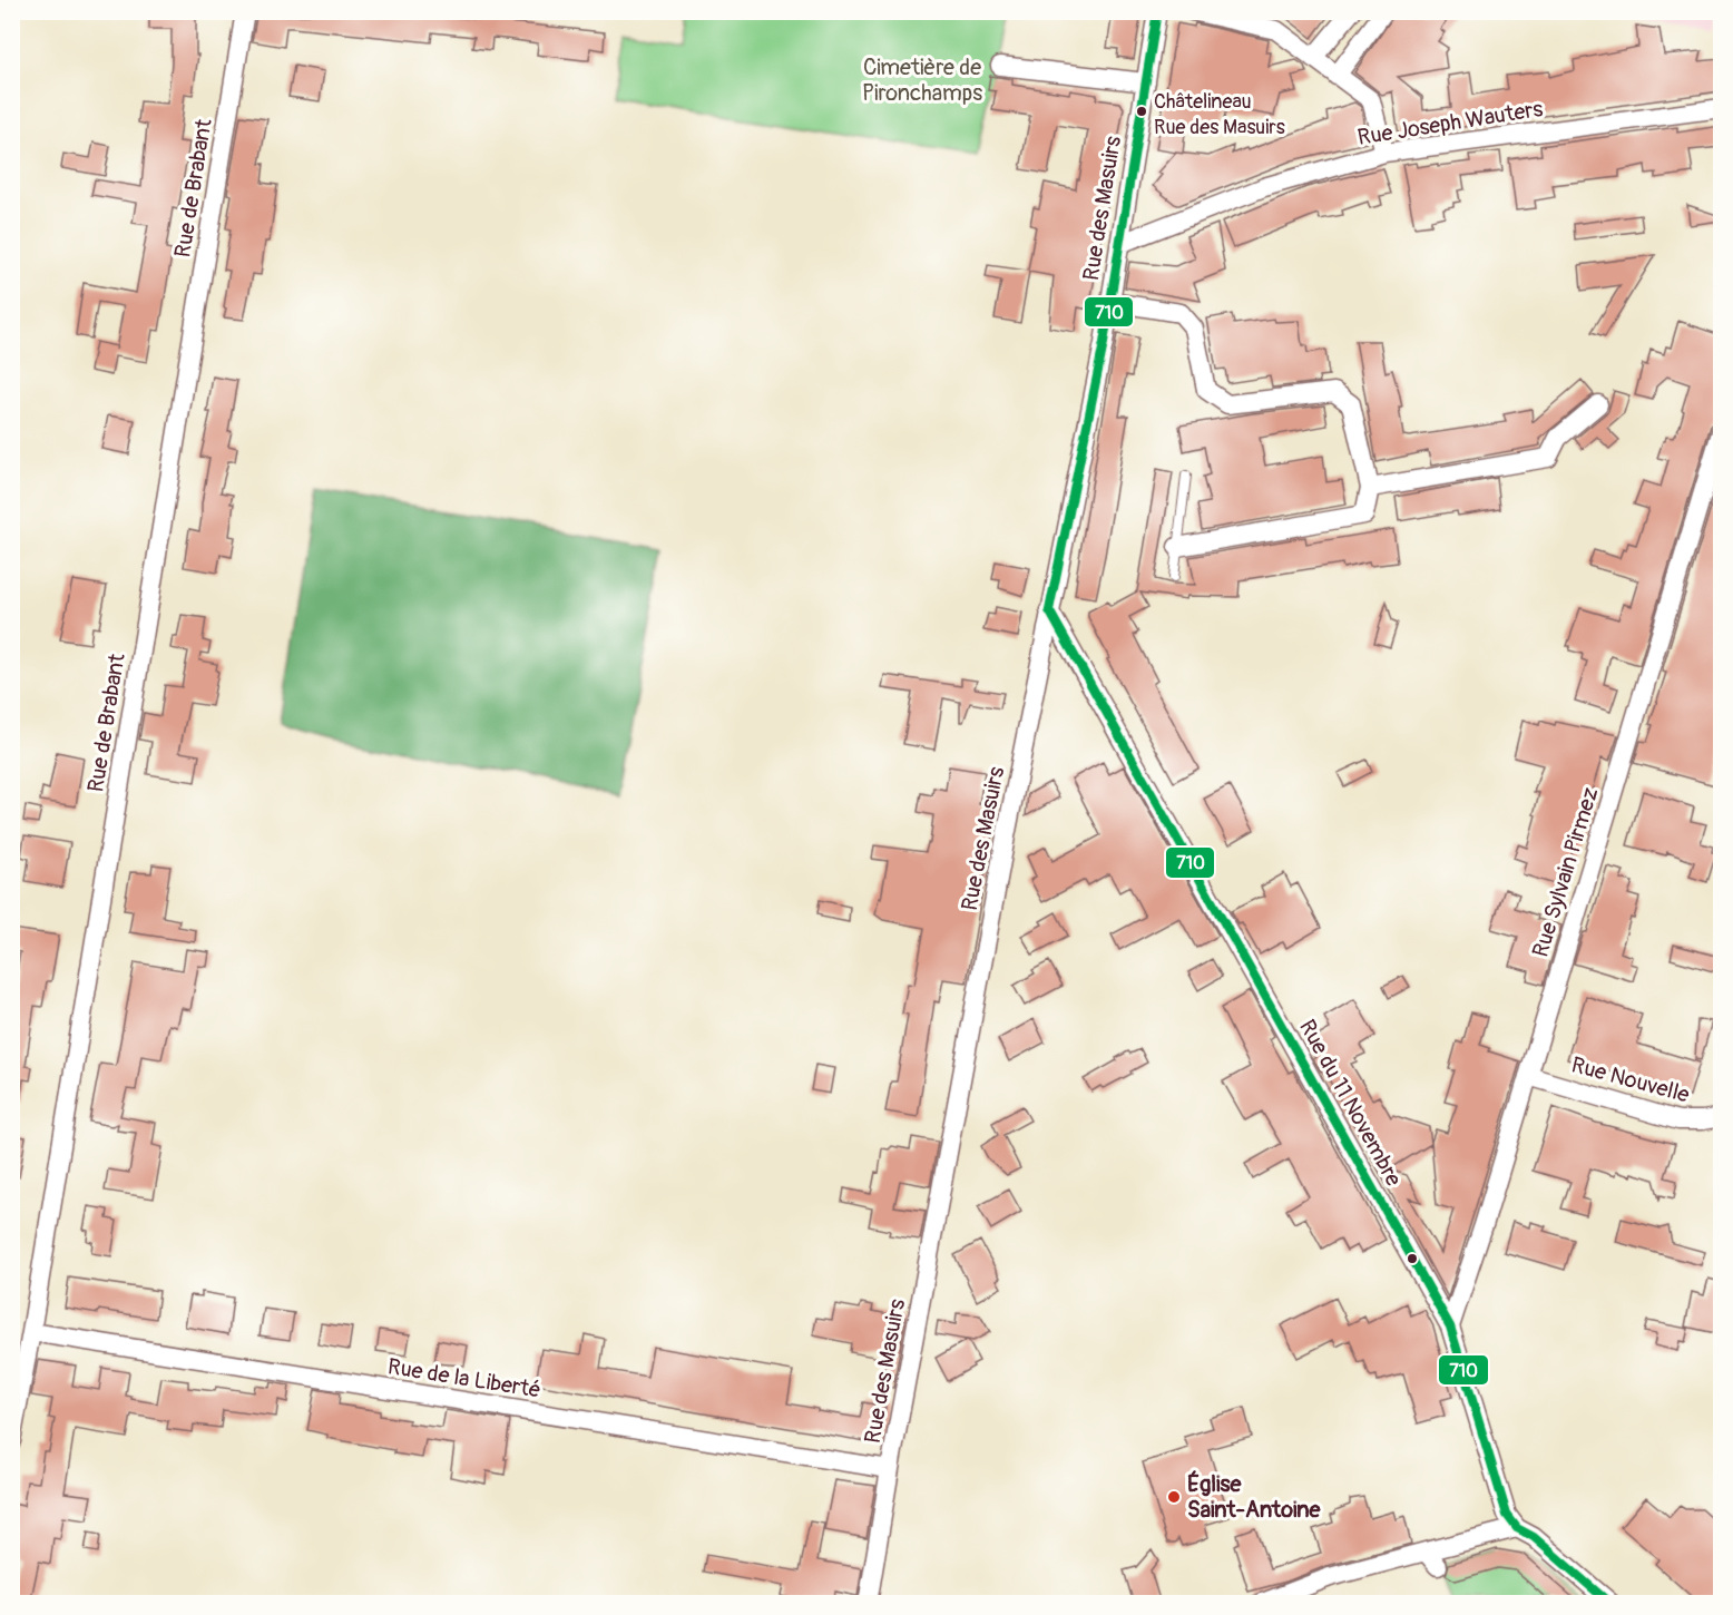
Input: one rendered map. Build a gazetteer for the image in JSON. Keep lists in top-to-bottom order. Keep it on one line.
{"streets":{"street":["Rue Joseph Wauters","Rue de Brabant","Rue des Masuirs","Rue Sylvain Pirmez","Rue Nouvelle","Rue du 11 Novembre","Rue de la Liberté"]},"crossings":[["Rue Joseph Wauters","Rue des Masuirs"],["Rue de Brabant","Rue de la Liberté"],["Rue des Masuirs","Rue du 11 Novembre"],["Rue des Masuirs","Rue de la Liberté"],["Rue Sylvain Pirmez","Rue Nouvelle"],["Rue Sylvain Pirmez","Rue du 11 Novembre"]],"parks":["Cimetière de Pironchamps"],"places":["Châtelineau Rue des Masuirs","Église Saint-Antoine"],"lines":["transit line 710"]}
